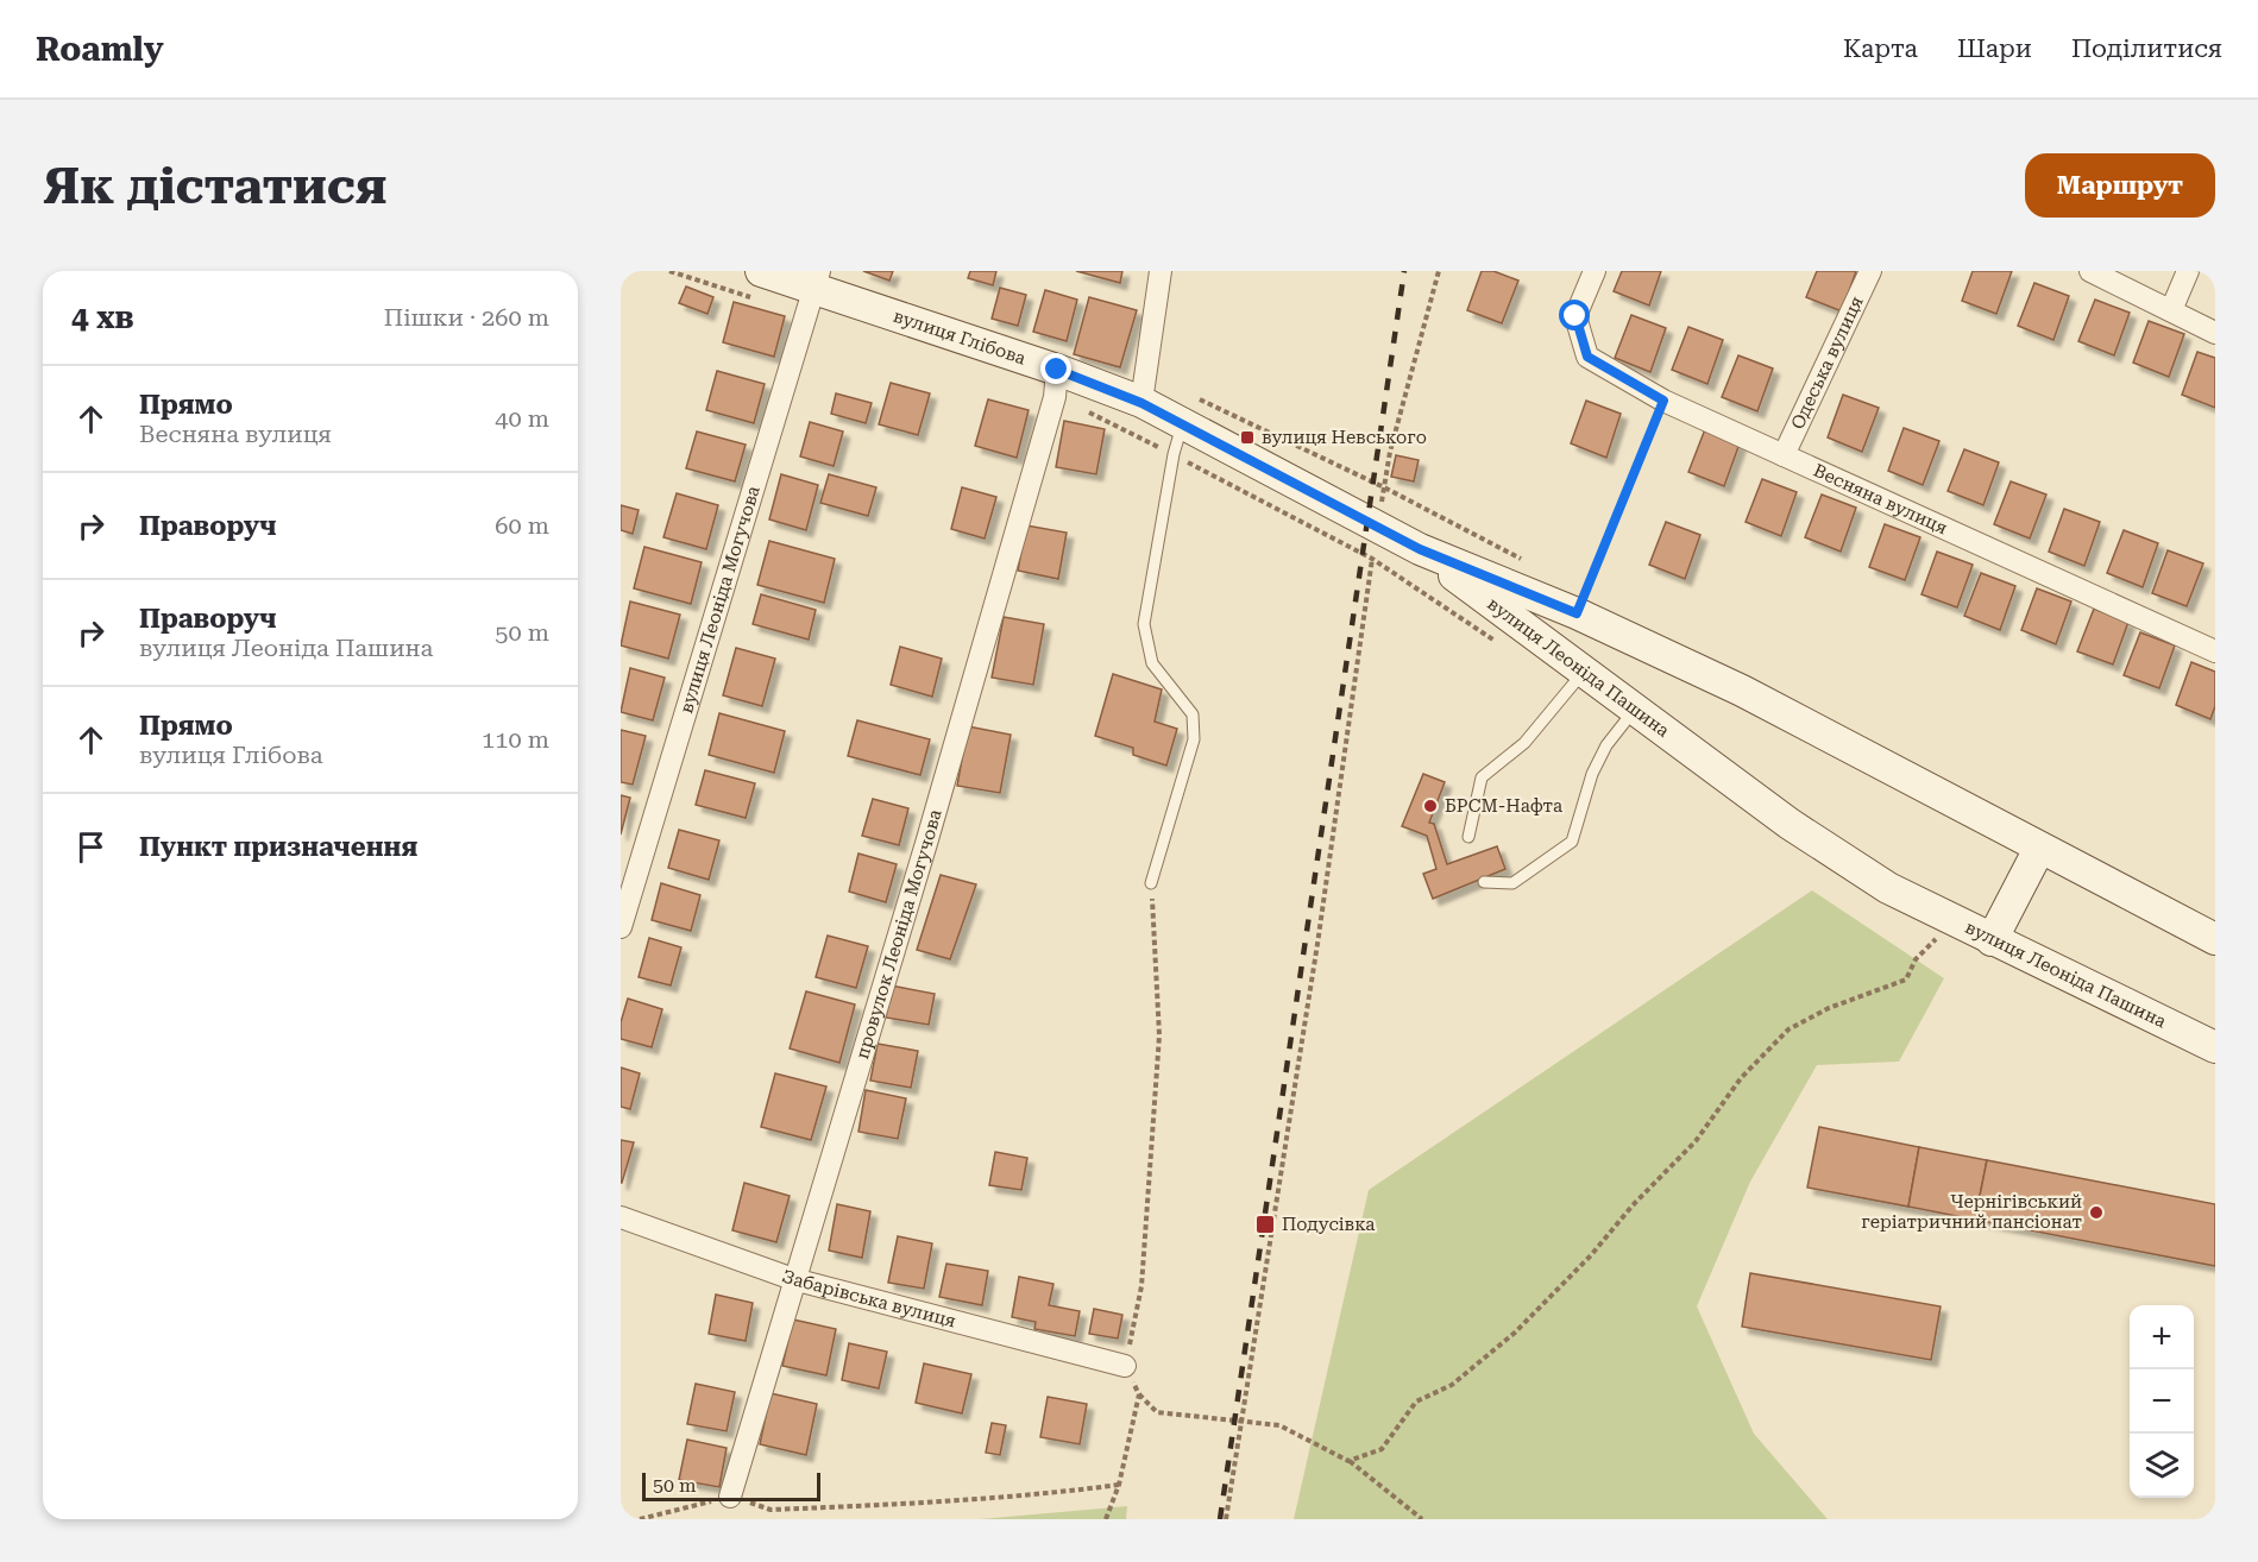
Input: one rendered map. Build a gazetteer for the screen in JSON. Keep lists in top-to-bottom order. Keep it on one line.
{"streets":{"main road":["вулиця Глібова","вулиця Леоніда Пашина"],"street":["Одеська вулиця","Весняна вулиця","вулиця Леоніда Могучова","провулок Леоніда Могучова","Забарівська вулиця"]},"crossings":[["вулиця Глібова","вулиця Леоніда Могучова"],["вулиця Глібова","вулиця Леоніда Пашина"],["вулиця Глібова","провулок Леоніда Могучова"],["Одеська вулиця","Весняна вулиця"],["провулок Леоніда Могучова","Забарівська вулиця"]],"places":{"transit":["вулиця Невського","Подусівка"],"other":["БРСМ-Нафта","Чернігівський геріатричний пансіонат"]},"scale_bar":"50 m","page":{"header":"Roamly","nav":["Карта","Шари","Поділитися"],"buttons":"Маршрут","title":"Як дістатися","heading":["4 хв","Пішки · 260 m"],"list":[["Прямо","Весняна вулиця","40 m"],["Праворуч","60 m"],["Праворуч","вулиця Леоніда Пашина","50 m"],["Прямо","вулиця Глібова","110 m"],"Пункт призначення"],"map_buttons":["+","−"],"scale":"50 m"}}
